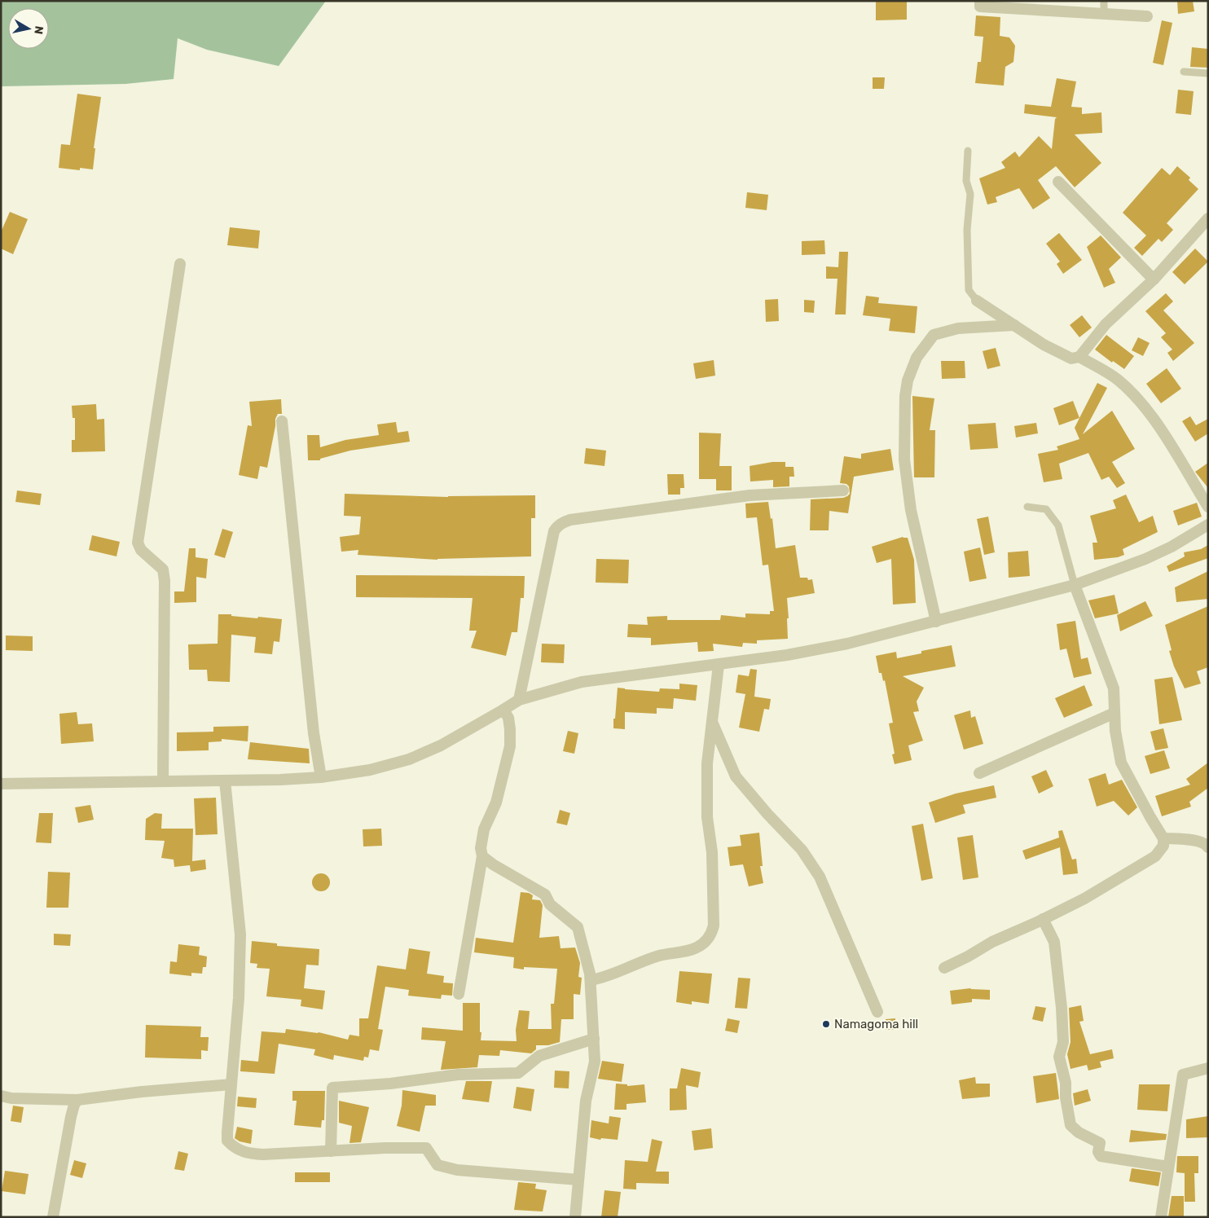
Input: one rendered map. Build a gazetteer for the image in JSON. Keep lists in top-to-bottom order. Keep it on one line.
{"places":["Namagoma hill"],"north":"right"}
